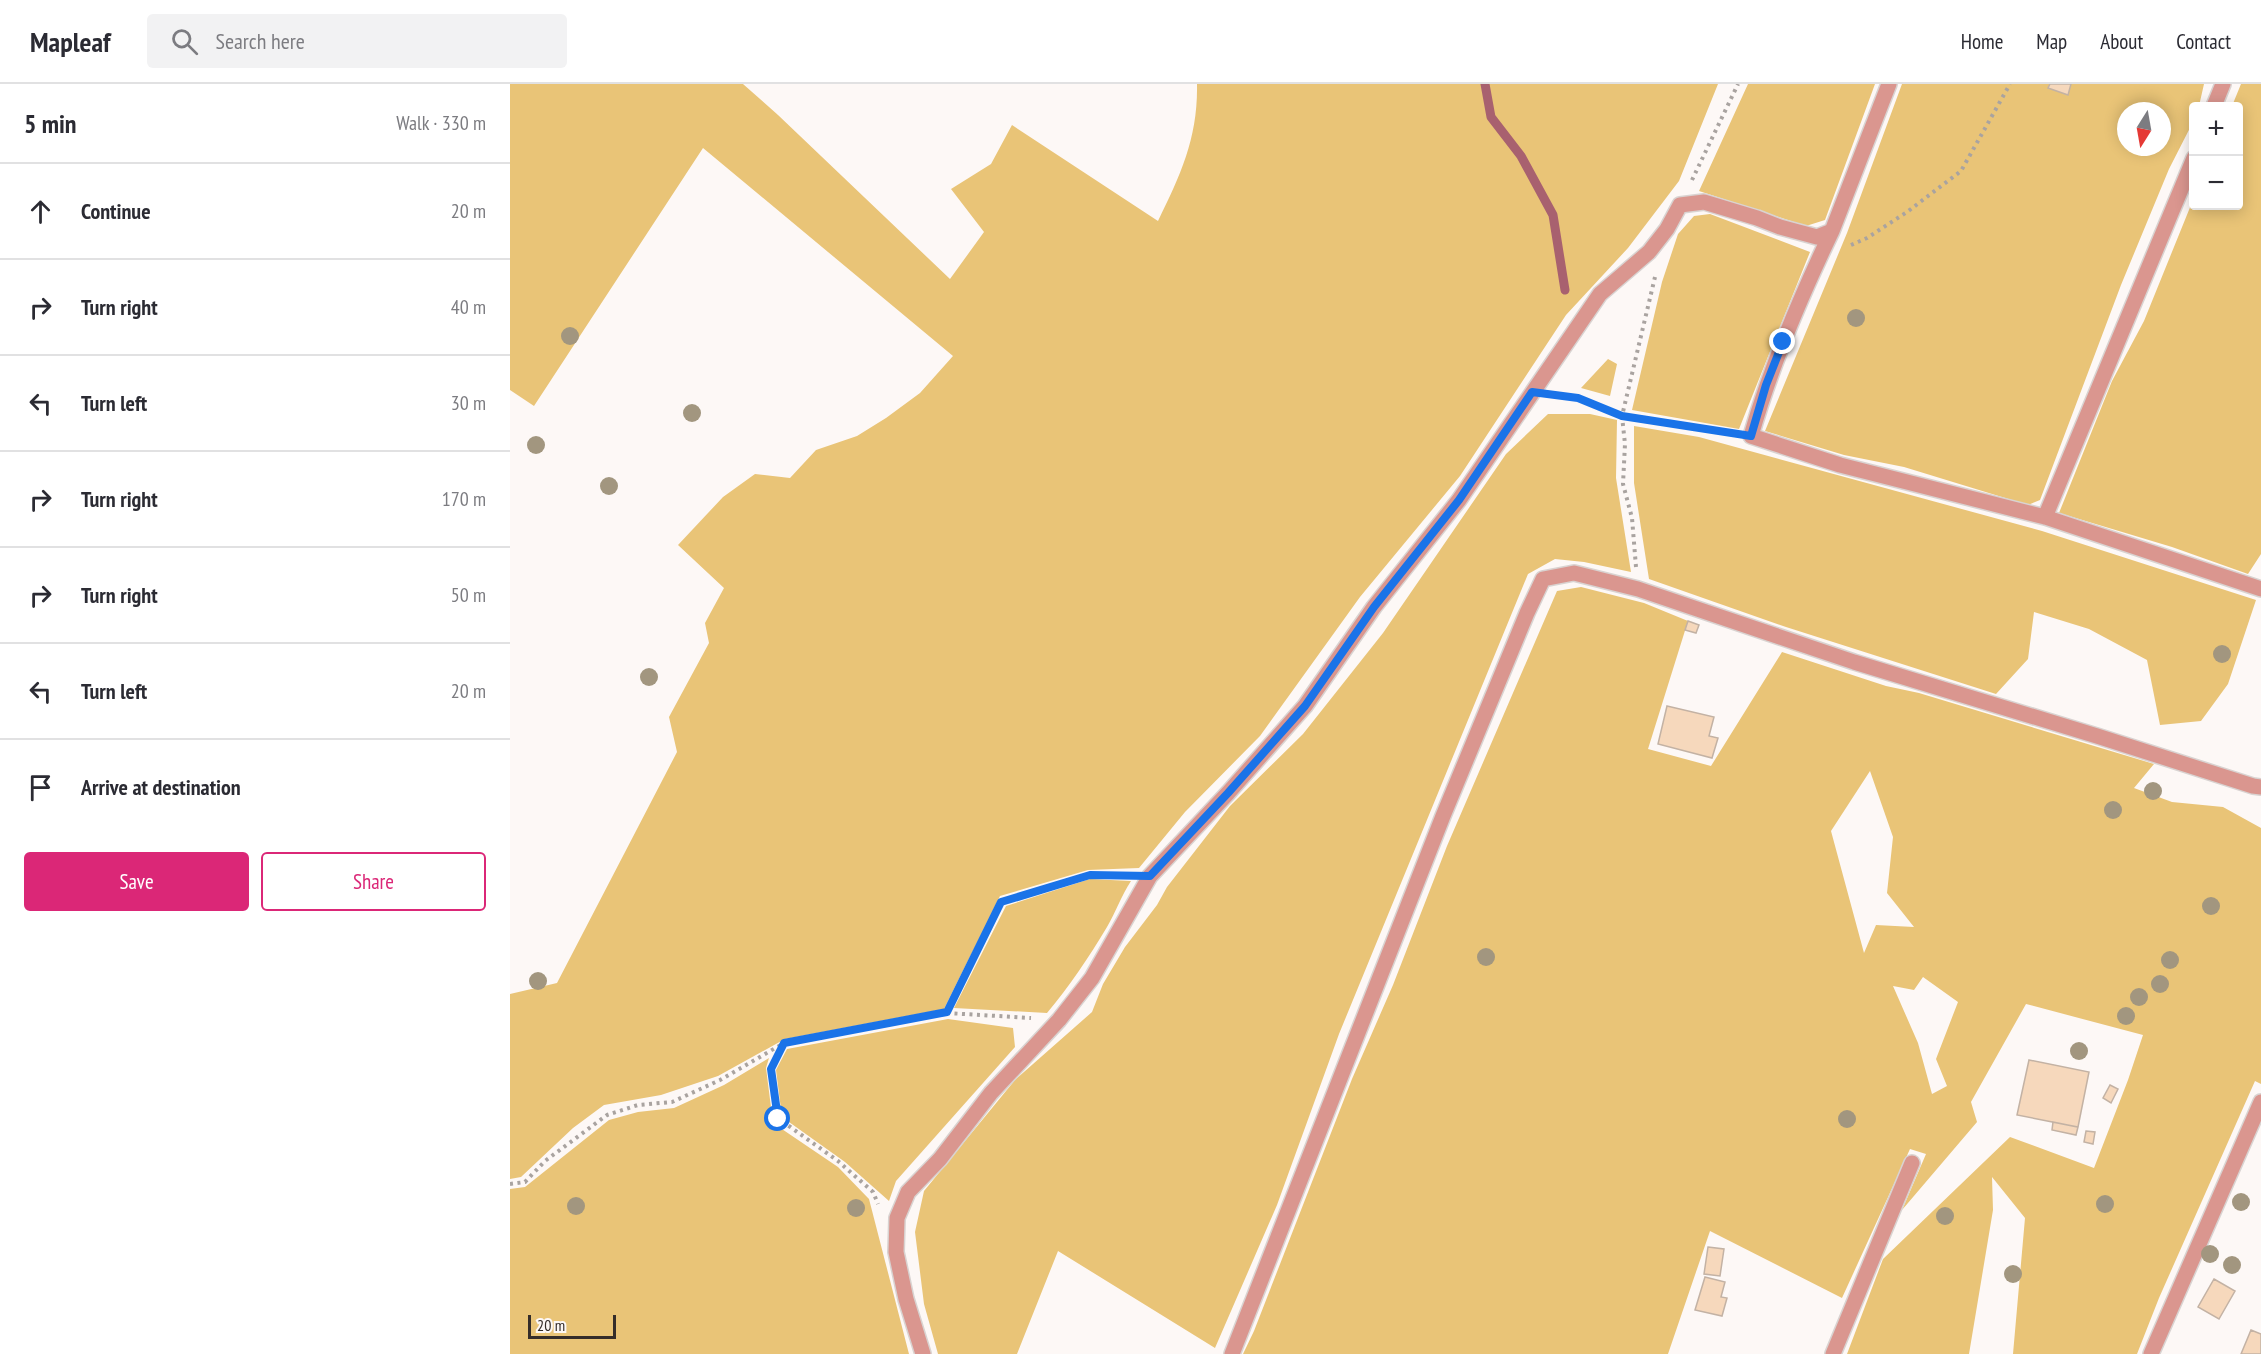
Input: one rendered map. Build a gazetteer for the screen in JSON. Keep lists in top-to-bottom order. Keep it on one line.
{"scale_bar":"20 m","north":"bottom","page":{"header":"Mapleaf","search":"Search here","nav":["Home","Map","About","Contact"],"heading":["5 min","Walk · 330 m"],"map_buttons":["+","−"],"list":[["Continue","20 m"],["Turn right","40 m"],["Turn left","30 m"],["Turn right","170 m"],["Turn right","50 m"],["Turn left","20 m"],"Arrive at destination"],"buttons":["Save","Share"],"scale":"20 m"}}
